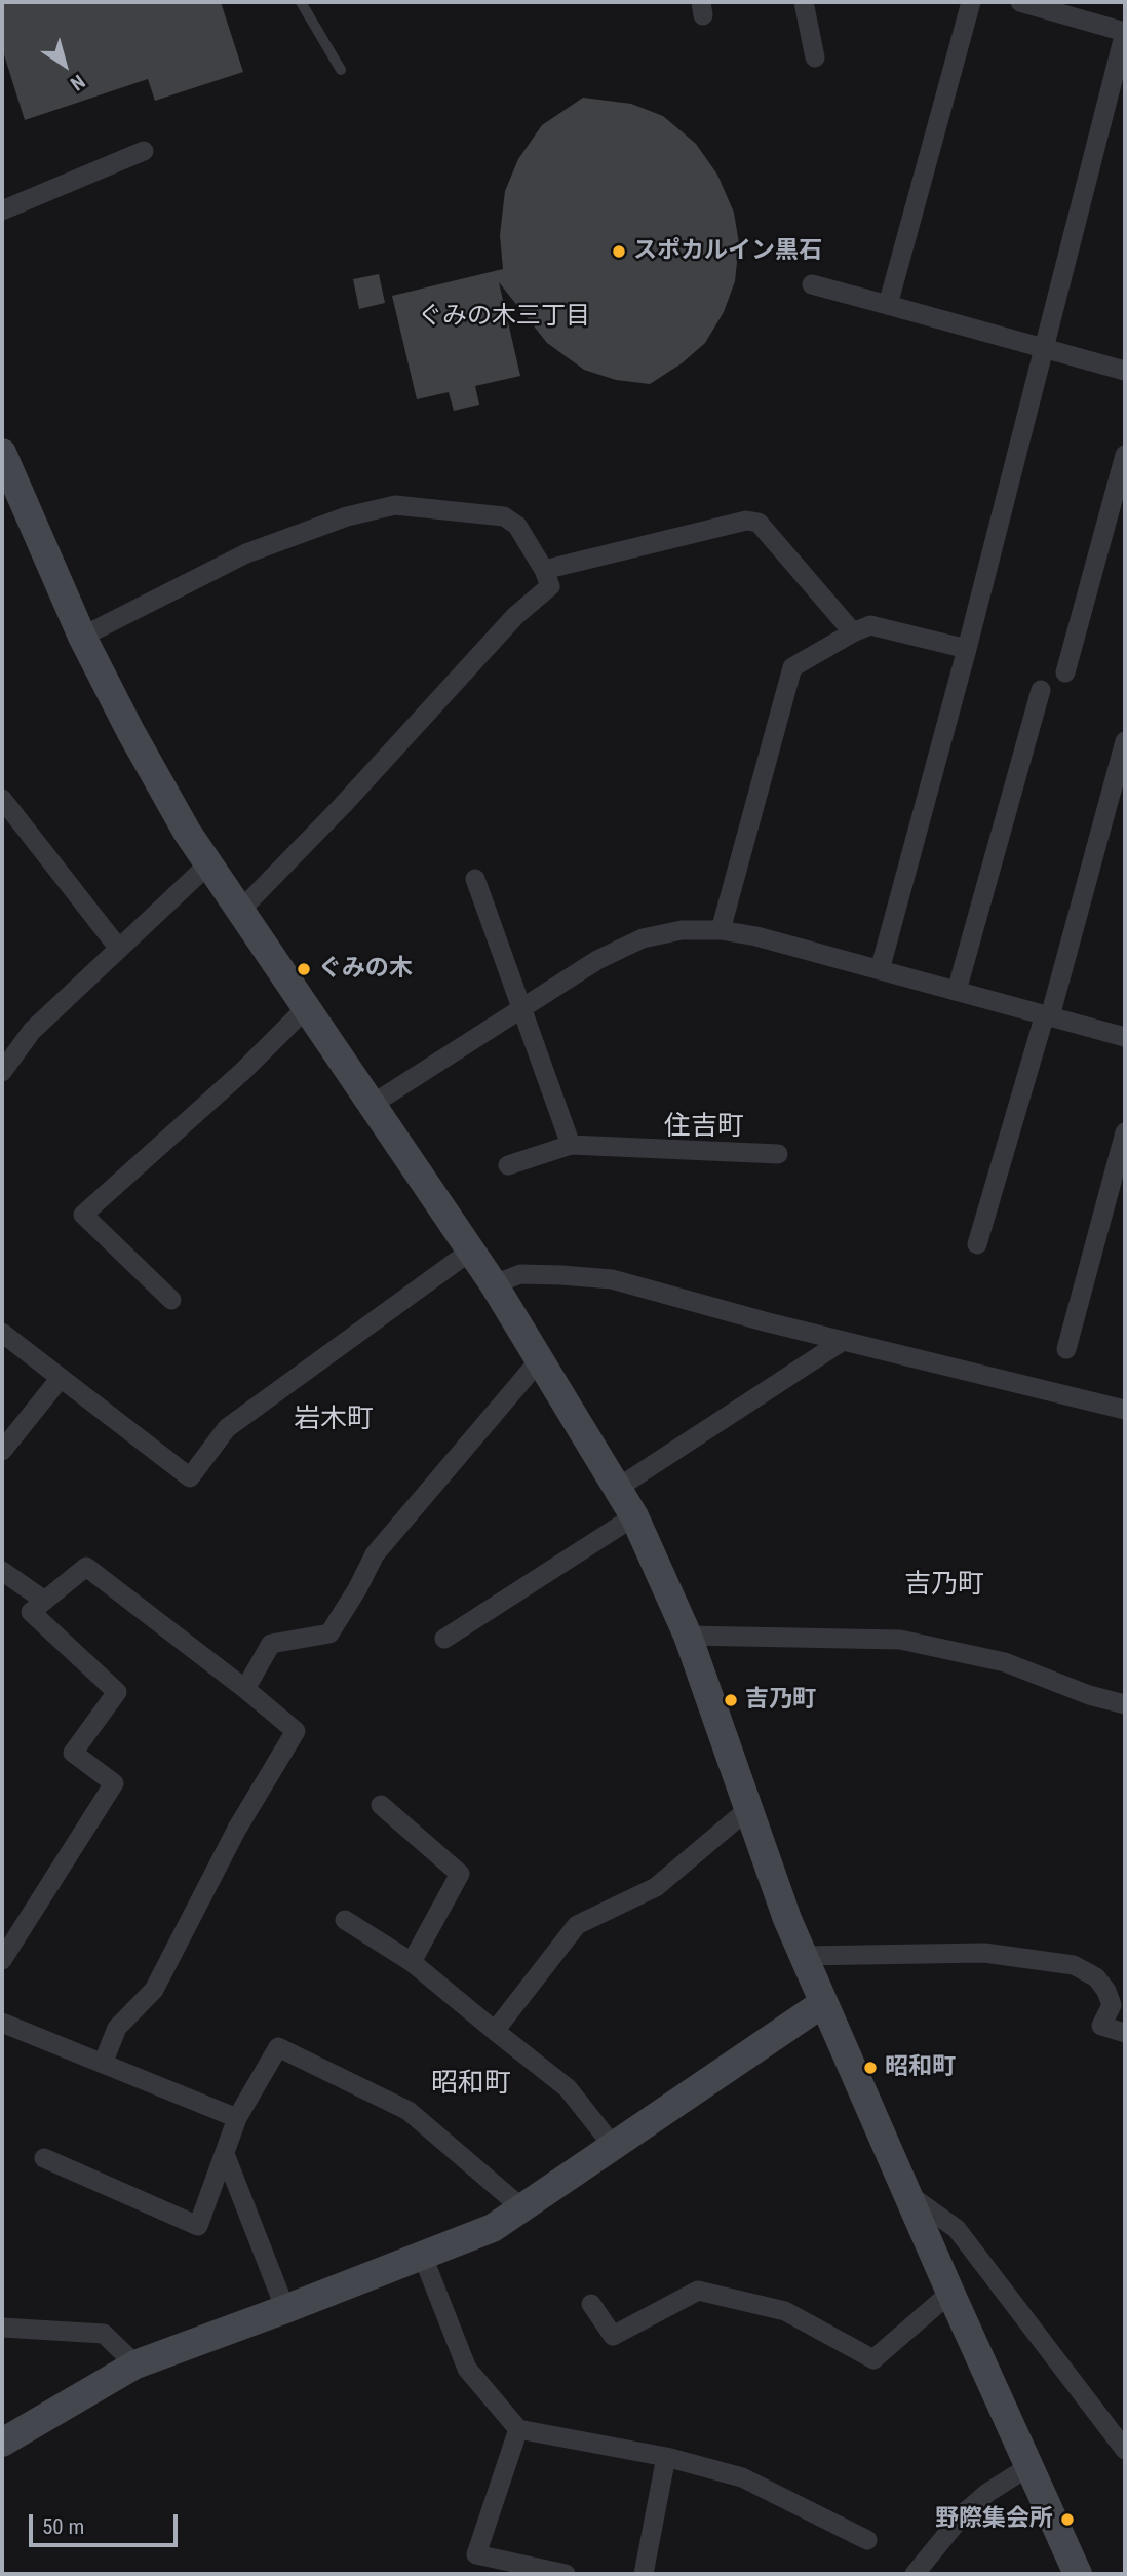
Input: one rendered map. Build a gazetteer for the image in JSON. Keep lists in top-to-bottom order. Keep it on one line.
{"districts":["ぐみの木三丁目","住吉町","岩木町","吉乃町","昭和町"],"places":["スポカルイン黒石","ぐみの木","吉乃町","昭和町","野際集会所"],"scale_bar":"50 m","north":"bottom right"}
